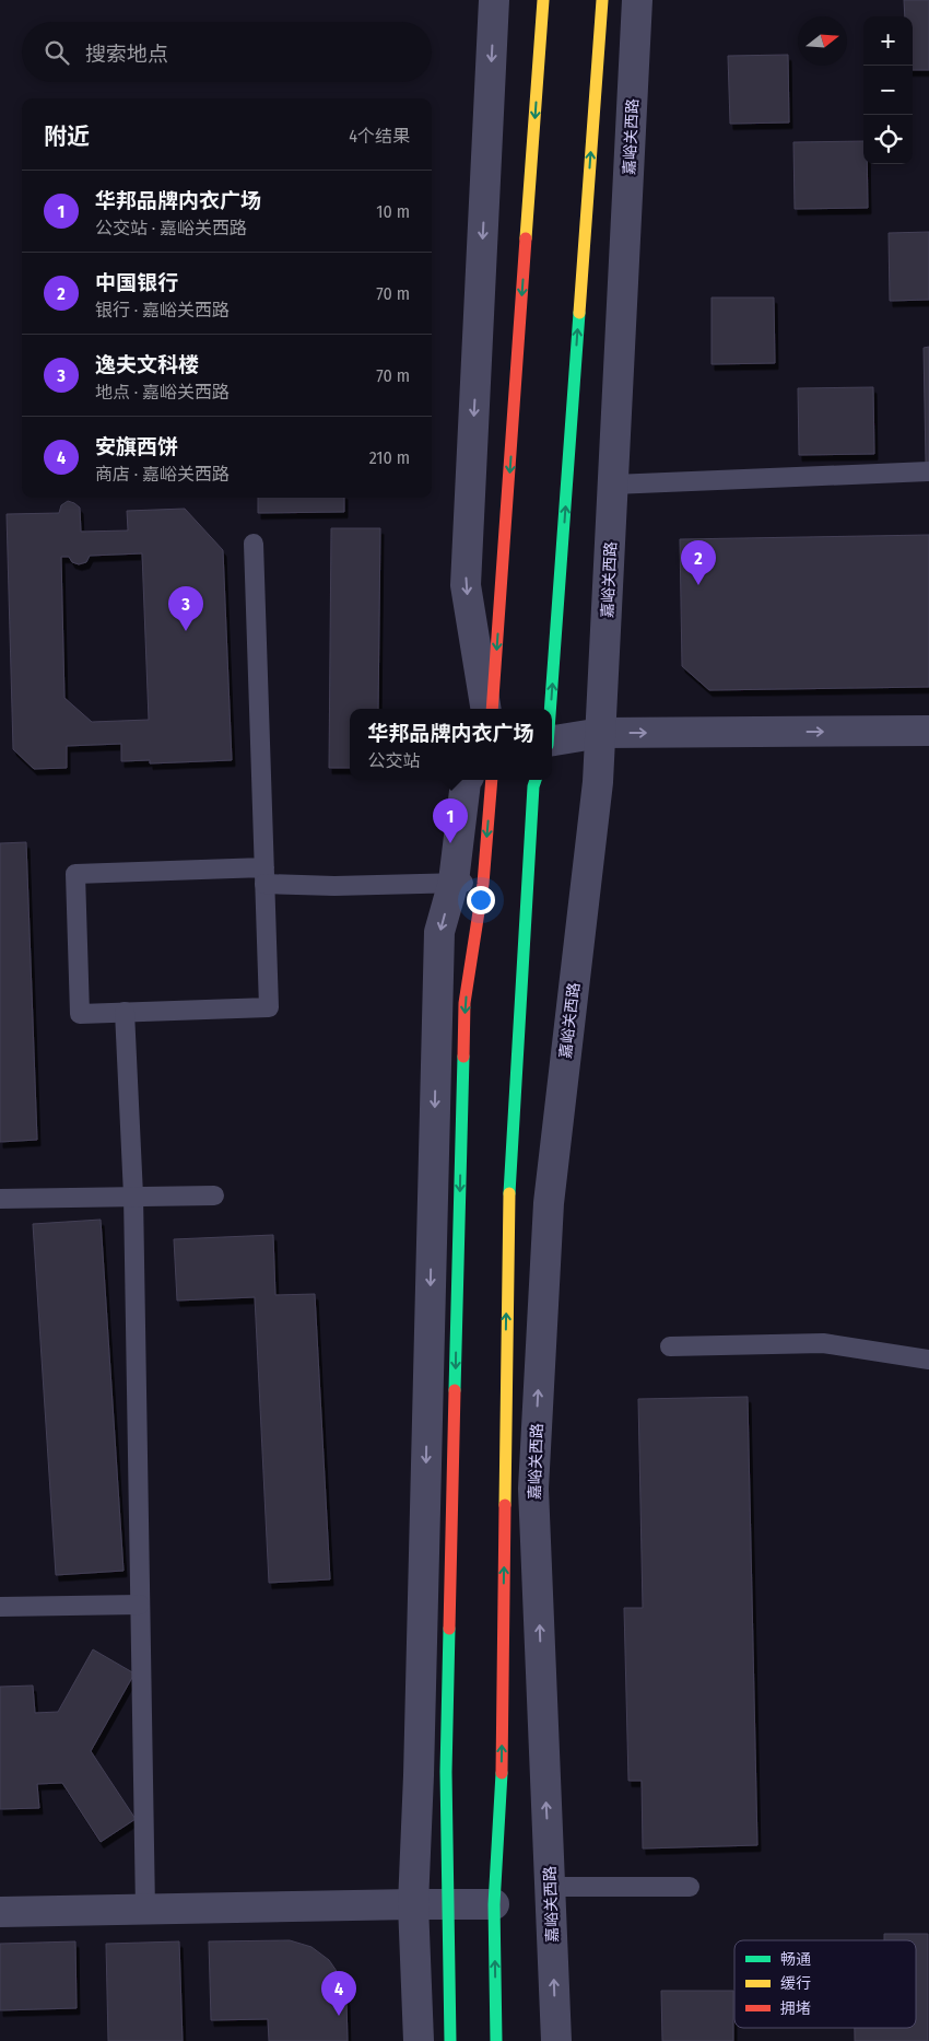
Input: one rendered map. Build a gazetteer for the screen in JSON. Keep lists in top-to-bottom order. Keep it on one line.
{"streets":{"main road":["嘉峪关西路"]},"legend":["畅通","缓行","拥堵"],"north":"right","page":{"map_buttons":["+","−"],"search":"搜索地点","heading":["附近","4个结果"],"list":[{"mark":"1","name":"华邦品牌内衣广场","note":"公交站 · 嘉峪关西路","value":"10 m"},{"mark":"2","name":"中国银行","note":"银行 · 嘉峪关西路","value":"70 m"},{"mark":"3","name":"逸夫文科楼","note":"地点 · 嘉峪关西路","value":"70 m"},{"mark":"4","name":"安旗西饼","note":"商店 · 嘉峪关西路","value":"210 m"}],"pins":["2","3","1","4"],"popup":["华邦品牌内衣广场","公交站"]}}
